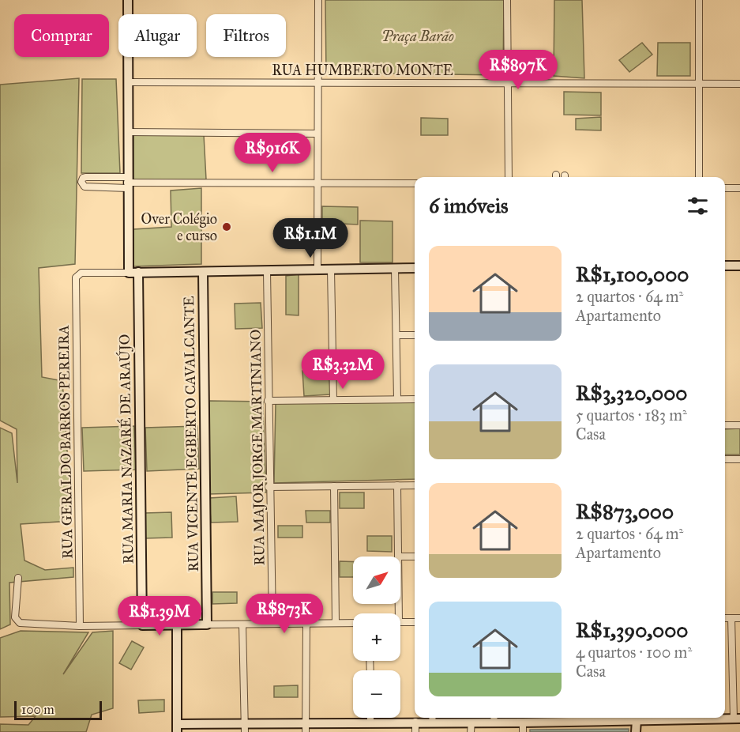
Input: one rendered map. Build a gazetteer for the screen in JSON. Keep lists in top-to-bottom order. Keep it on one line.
{"streets":{"main road":["RUA VICENTE EGBERTO CAVALCANTE","RUA MARIA NAZARÉ DE ARAÚJO"],"street":["RUA HUMBERTO MONTE","RUA GERALDO BARROS PEREIRA","RUA MAJOR JORGE MARTINIANO"]},"parks":["Praça Barão"],"places":["Over Colégio e curso"],"scale_bar":"100 m","north":"top right","page":{"chip":["Comprar","Alugar","Filtros"],"price":["R$897K","R$916K","R$1.1M","R$3.32M","R$873K","R$1.39M"],"heading":"6 imóveis","list":[{"name":"R$1,100,000","note":"2 quartos · 64 m² · Apartamento"},{"name":"R$3,320,000","note":"5 quartos · 183 m² · Casa"},{"name":"R$873,000","note":"2 quartos · 64 m² · Apartamento"},{"name":"R$1,390,000","note":"4 quartos · 100 m² · Casa"}],"map_buttons":["+","−"],"scale":"100 m"}}
